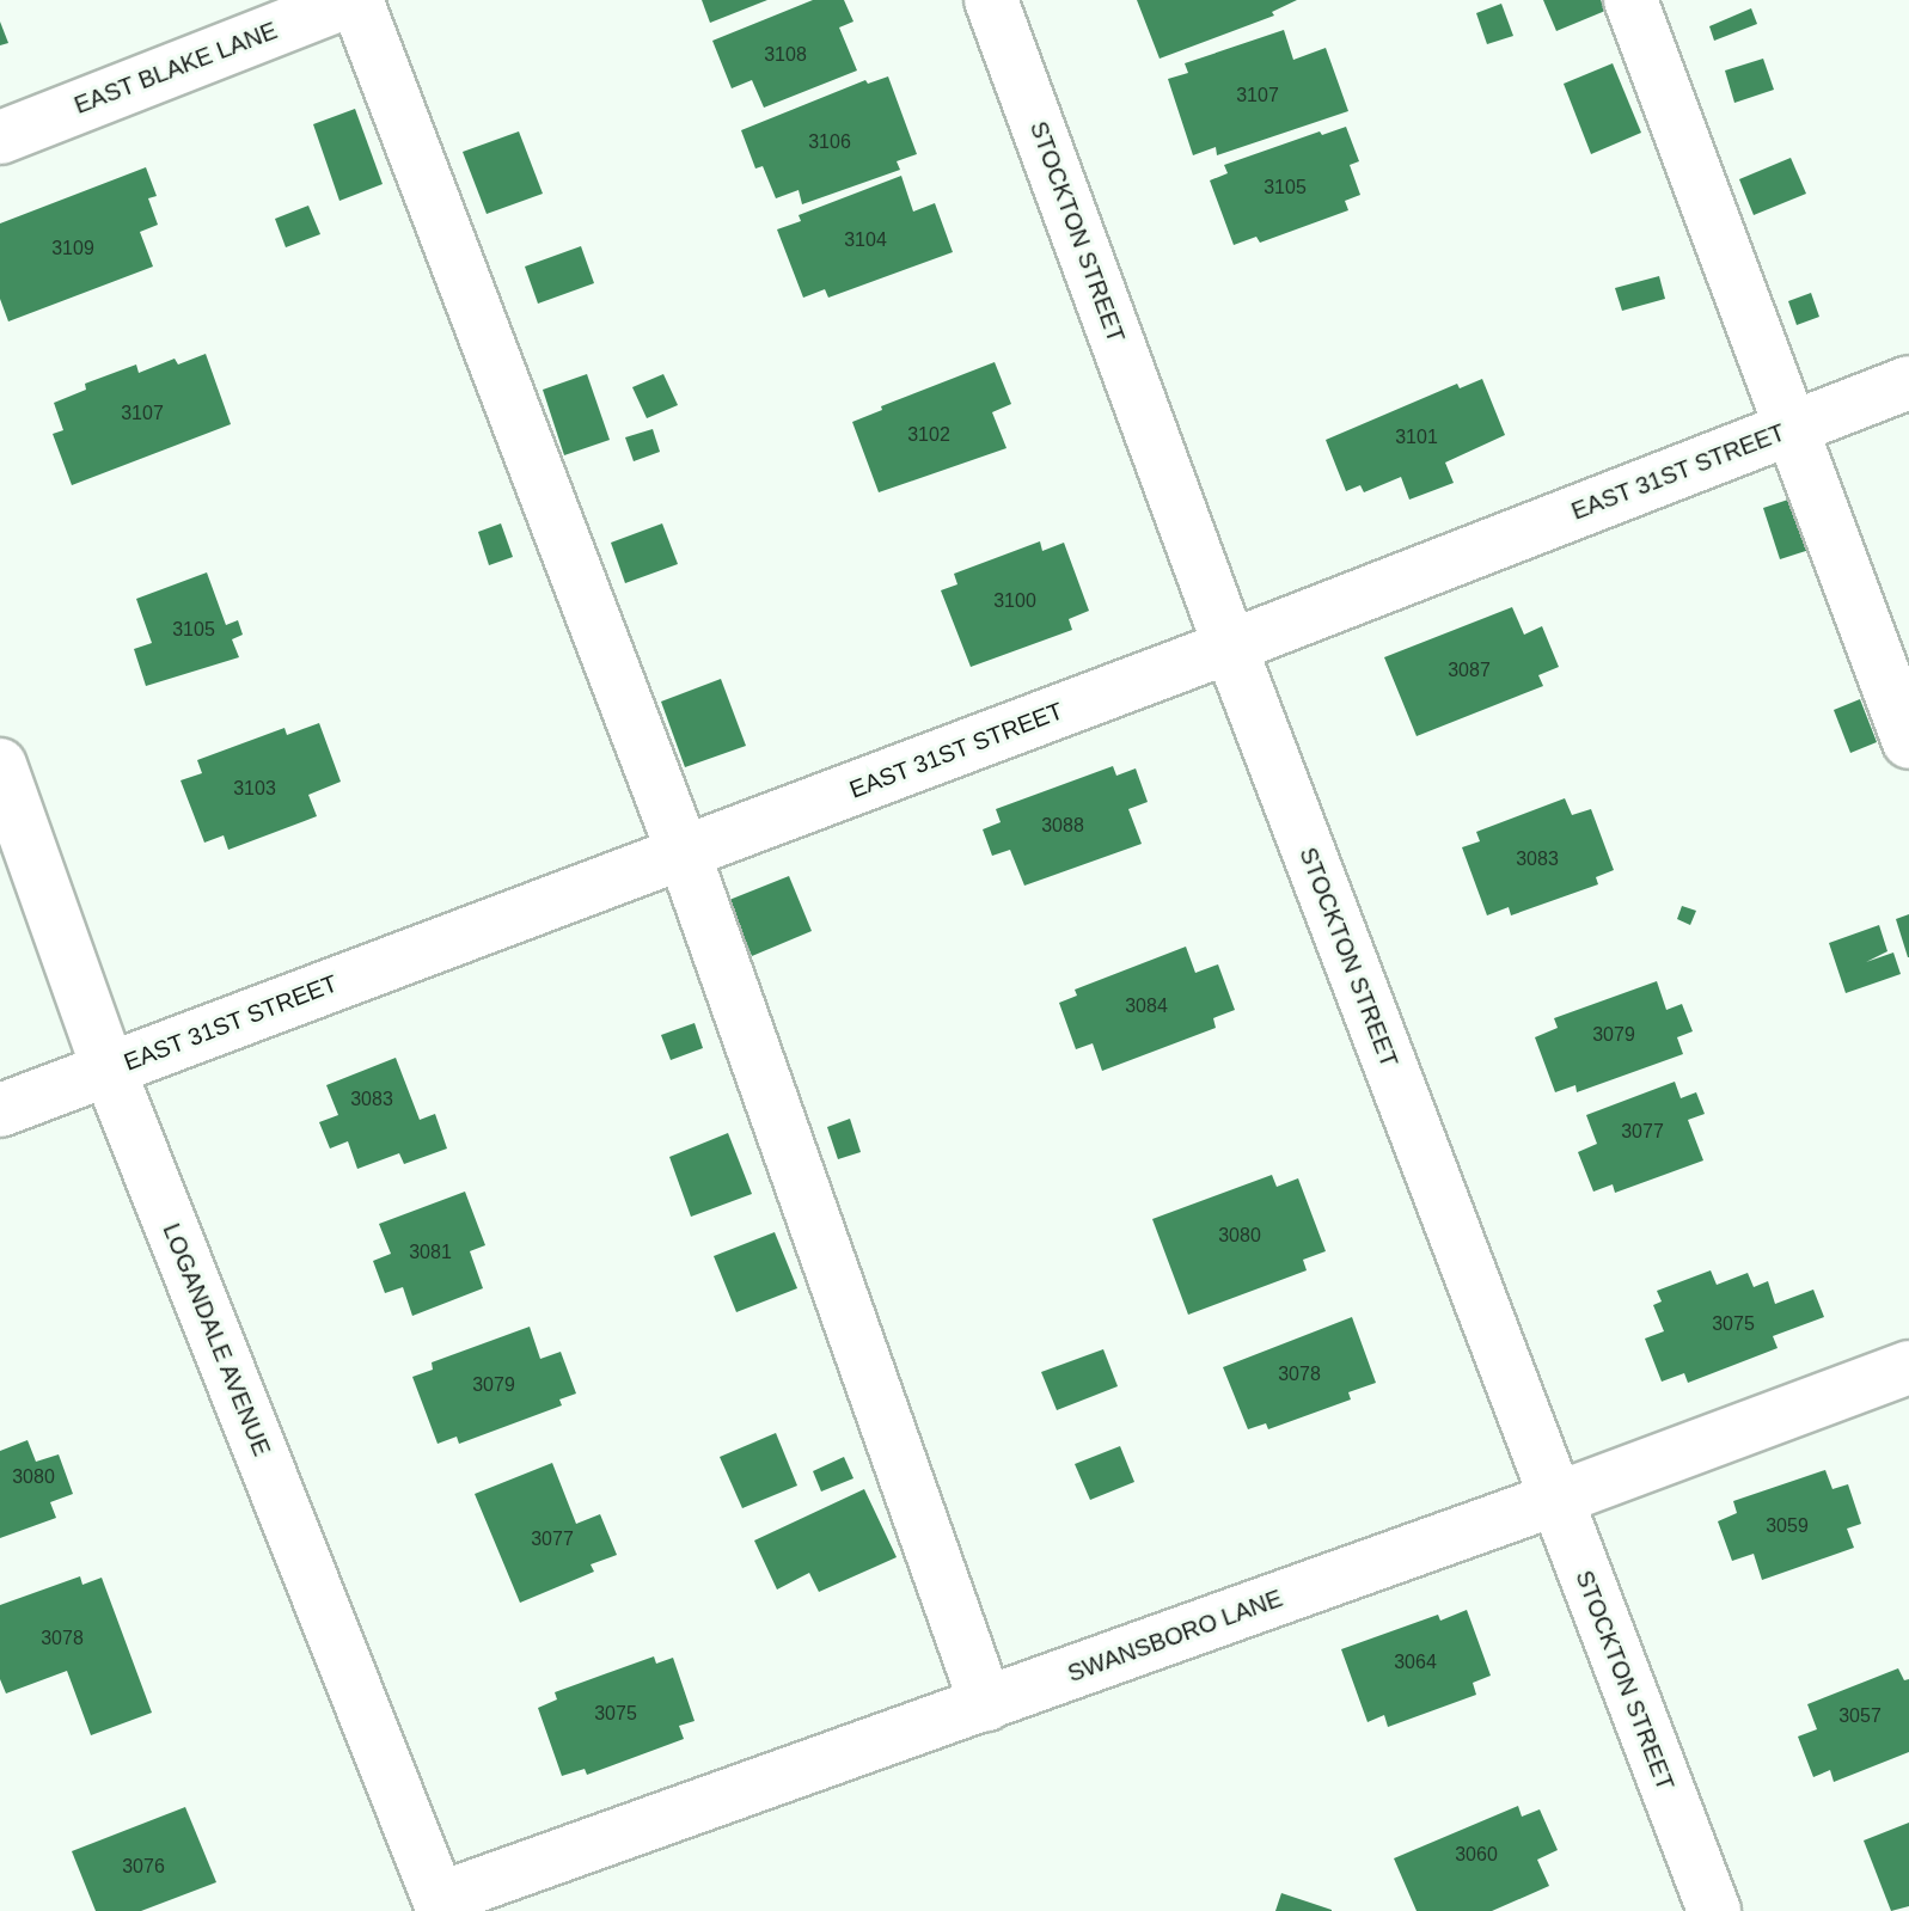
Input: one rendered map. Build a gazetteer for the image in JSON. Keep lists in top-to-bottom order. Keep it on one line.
{"streets":{"street":["EAST BLAKE LANE","STOCKTON STREET","EAST 31ST STREET","LOGANDALE AVENUE","SWANSBORO LANE"]},"crossings":[["STOCKTON STREET","EAST 31ST STREET"],["STOCKTON STREET","SWANSBORO LANE"],["EAST 31ST STREET","LOGANDALE AVENUE"],["LOGANDALE AVENUE","SWANSBORO LANE"]],"house_numbers":["3108","3107","3106","3105","3104","3109","3107","3102","3101","3100","3105","3087","3103","3088","3083","3084","3079","3083","3077","3080","3081","3075","3078","3079","3080","3059","3077","3078","3064","3075","3057","3060","3076"]}
